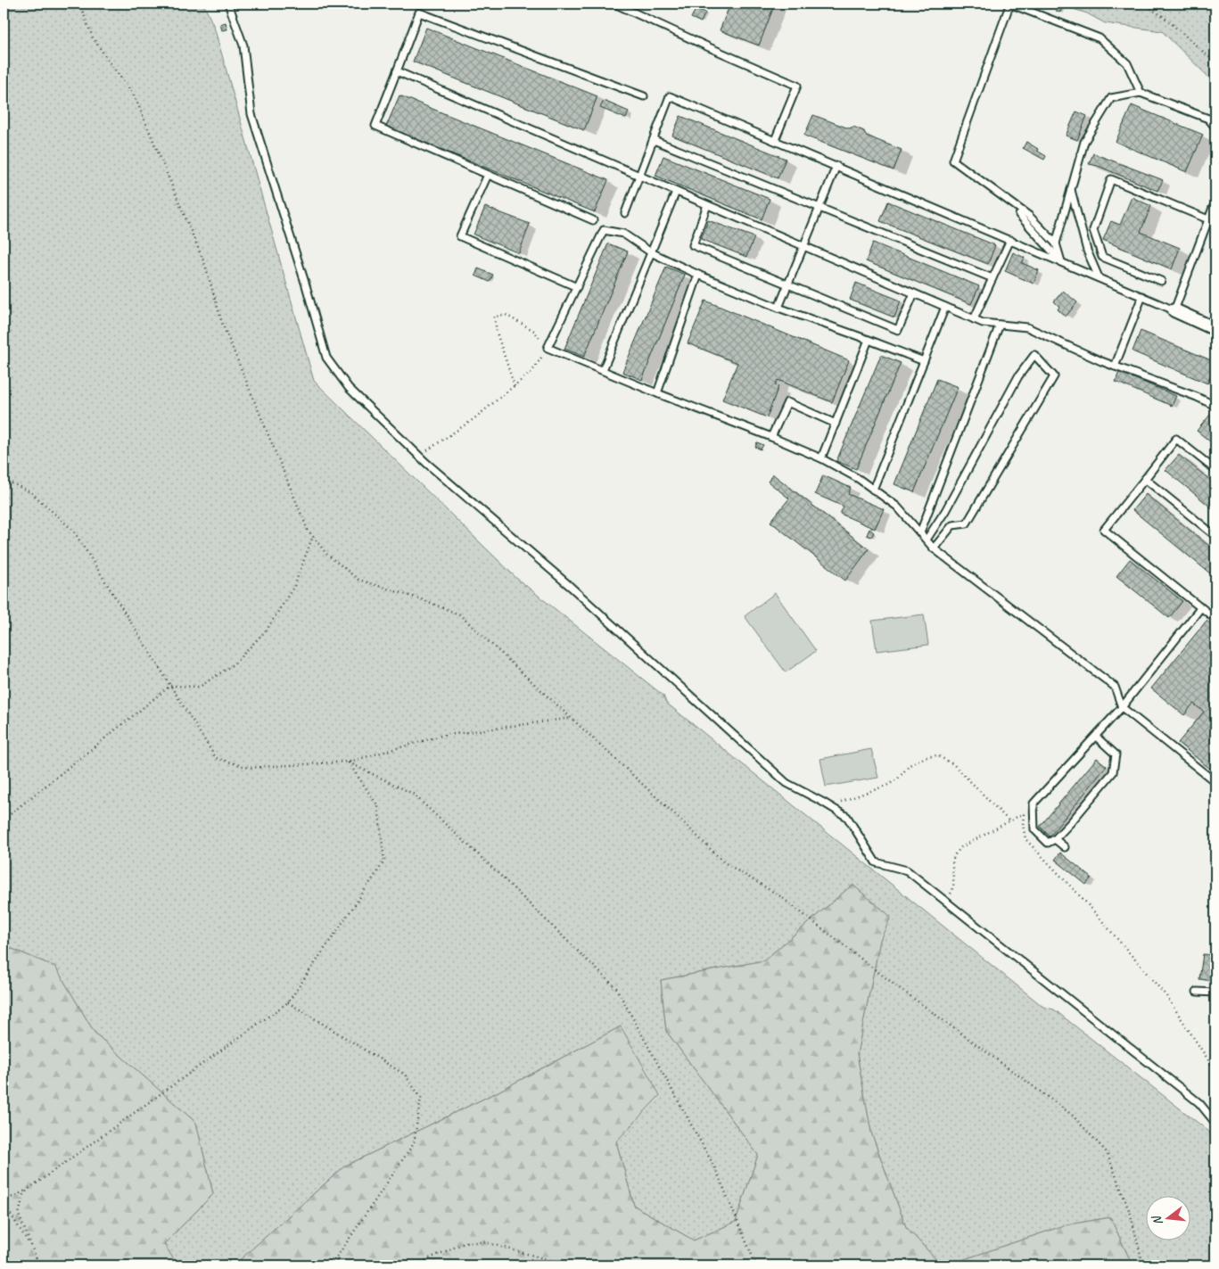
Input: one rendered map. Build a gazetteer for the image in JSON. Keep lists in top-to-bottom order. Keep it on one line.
{"north":"left"}
